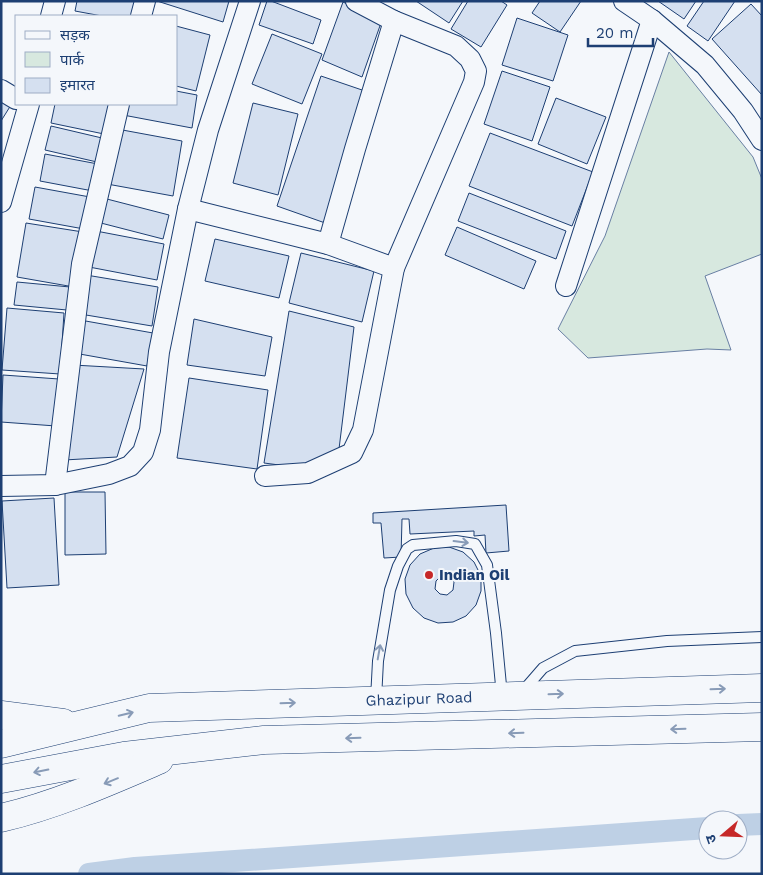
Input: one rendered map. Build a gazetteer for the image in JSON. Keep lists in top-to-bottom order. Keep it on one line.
{"streets":{"main road":["Ghazipur Road"]},"places":["Indian Oil"],"legend":["सड़क","पार्क","इमारत"],"scale_bar":"20 m","north":"left"}
